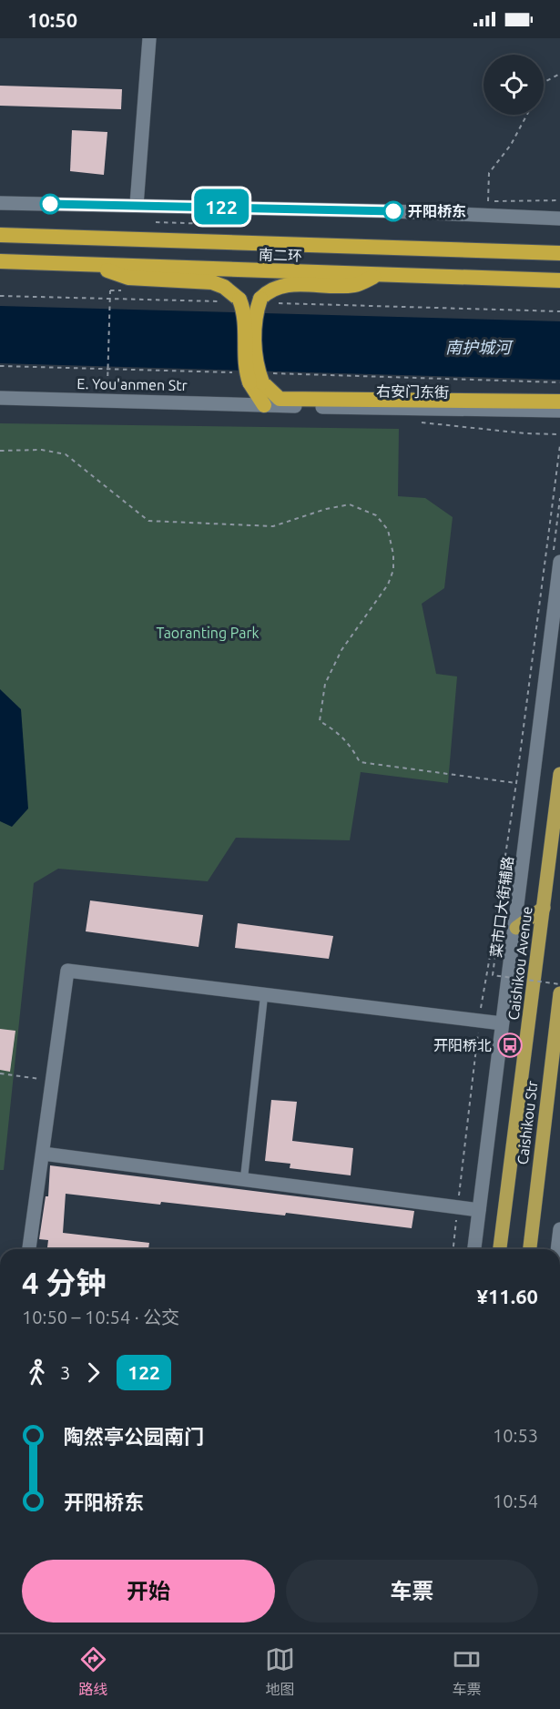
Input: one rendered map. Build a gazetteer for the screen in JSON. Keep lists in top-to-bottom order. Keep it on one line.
{"streets":{"highway":["南二环"],"main road":["Caishikou Avenue","Caishikou Str"],"street":["E. You'anmen Str","右安门东街","菜市口大街辅路"]},"crossings":[["E. You'anmen Str","右安门东街"]],"water":["南护城河"],"parks":["Taoranting Park"],"places":{"other":["开阳桥东"],"bus stop":["开阳桥北"]},"lines":["bus line 122"],"page":{"status":"10:50","on_map":"122","heading":["4 分钟","10:50 – 10:54 · 公交","¥11.60"],"legs":["3","122"],"list":[{"name":"陶然亭公园南门","value":"10:53"},{"name":"开阳桥东","value":"10:54"}],"buttons":["开始","车票"],"tabs":["路线","地图","车票"]}}
